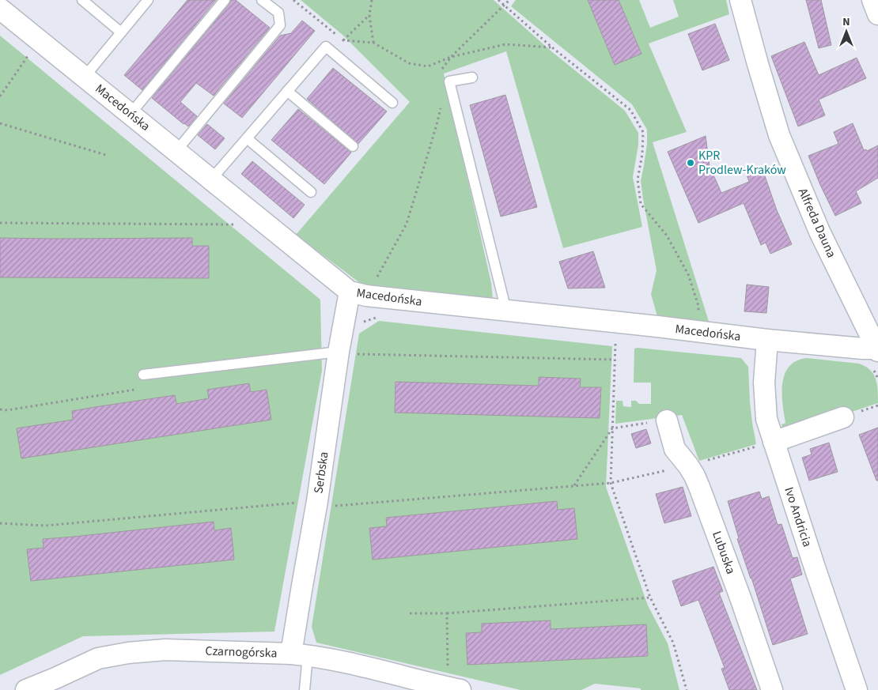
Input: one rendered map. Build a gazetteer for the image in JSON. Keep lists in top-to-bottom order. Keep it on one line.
{"streets":{"street":["Macedońska","Alfreda Dauna","Serbska","Ivo Andricia","Lubuska","Czarnogórska"]},"crossings":[["Macedońska","Alfreda Dauna"],["Macedońska","Serbska"],["Macedońska","Ivo Andricia"],["Serbska","Czarnogórska"]],"places":["KPR Prodlew-Kraków"],"north":"top"}
